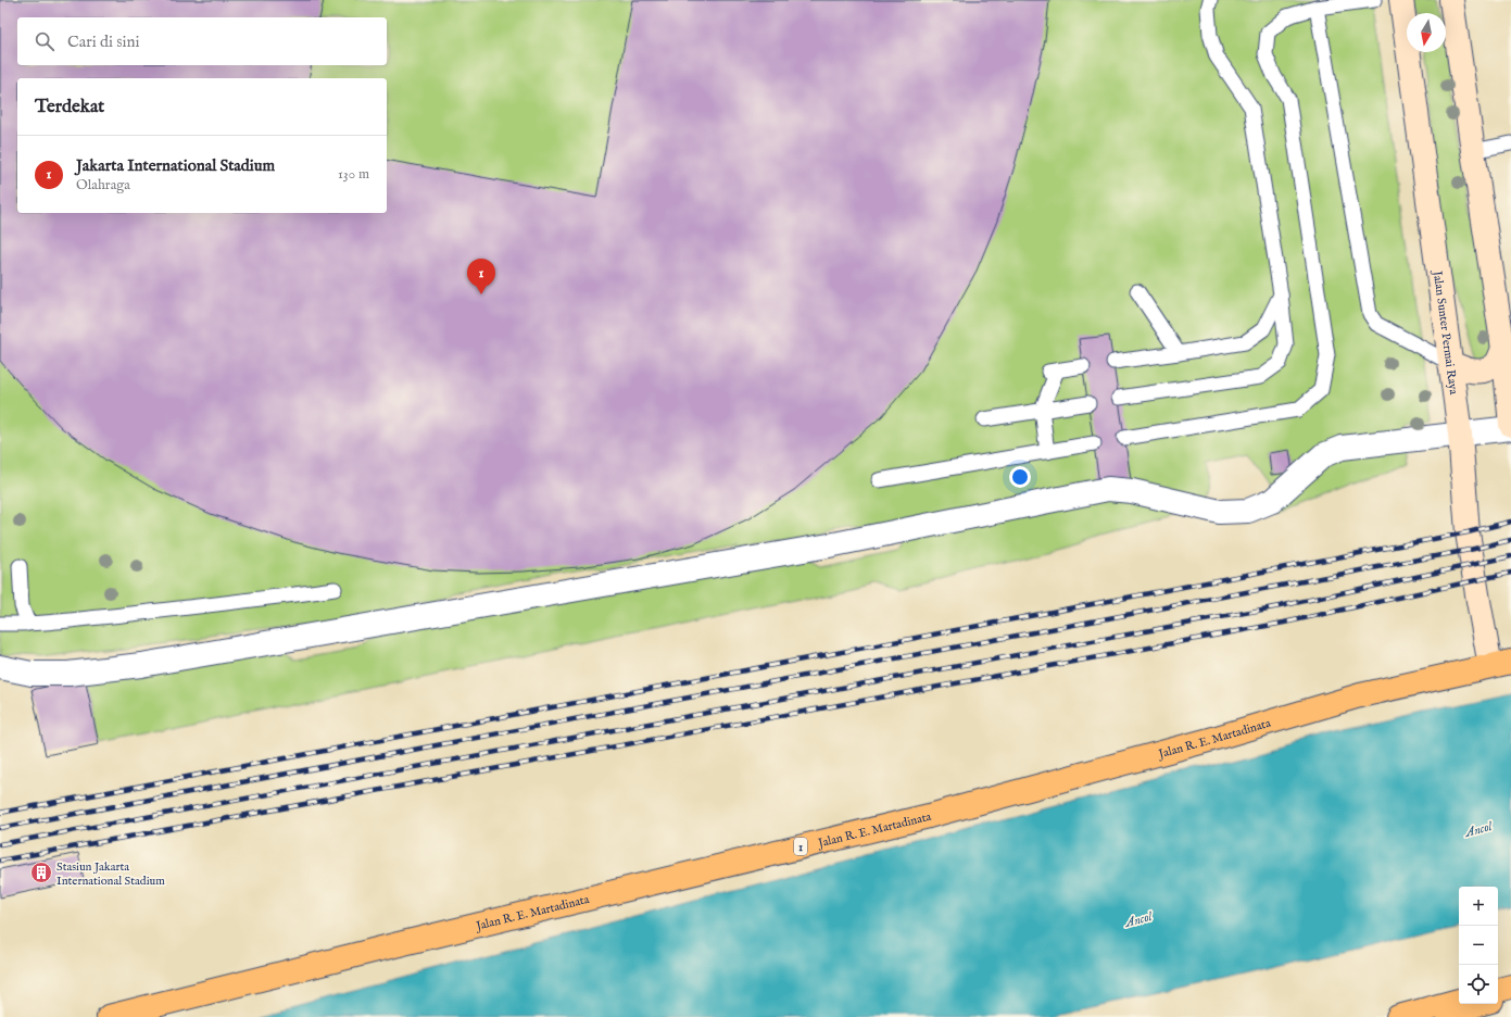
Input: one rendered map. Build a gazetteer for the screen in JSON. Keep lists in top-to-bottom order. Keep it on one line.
{"streets":{"highway":["Jalan R. E. Martadinata","1"],"main road":["Jalan Sunter Permai Raya"]},"crossings":[["Jalan Sunter Permai Raya","Jalan R. E. Martadinata"]],"water":["Ancol"],"places":{"building":["Stasiun Jakarta International Stadium"]},"north":"bottom","page":{"search":"Cari di sini","heading":"Terdekat","list":[{"mark":"1","name":"Jakarta International Stadium","note":"Olahraga","value":"130 m"}],"pins":"1","map_buttons":["+","−"]}}
